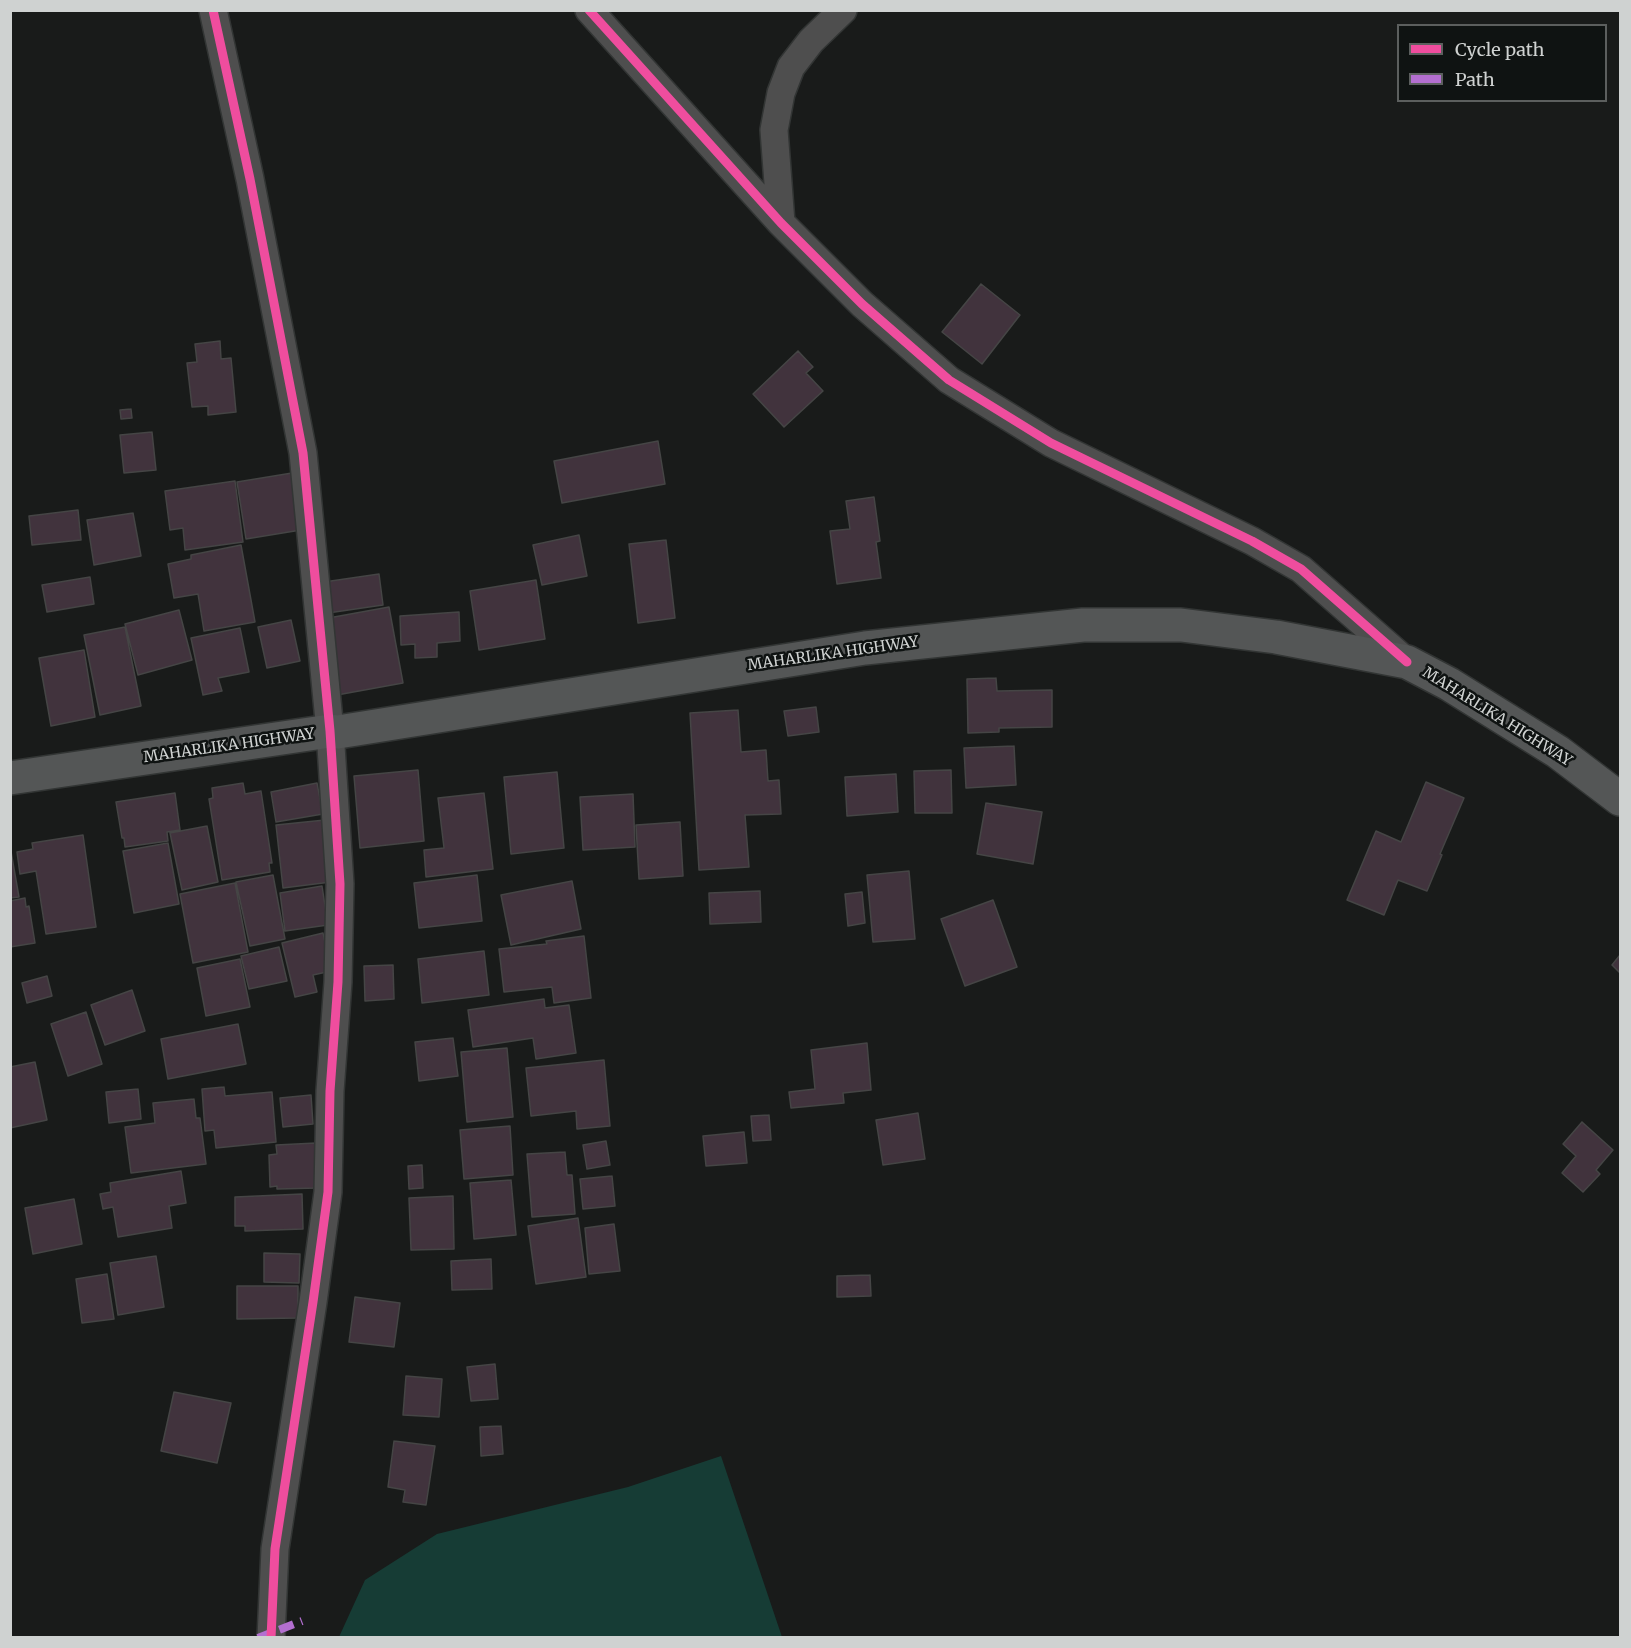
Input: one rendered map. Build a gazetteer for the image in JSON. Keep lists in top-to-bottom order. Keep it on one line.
{"streets":{"highway":["MAHARLIKA HIGHWAY"]},"legend":["Cycle path","Path"]}
